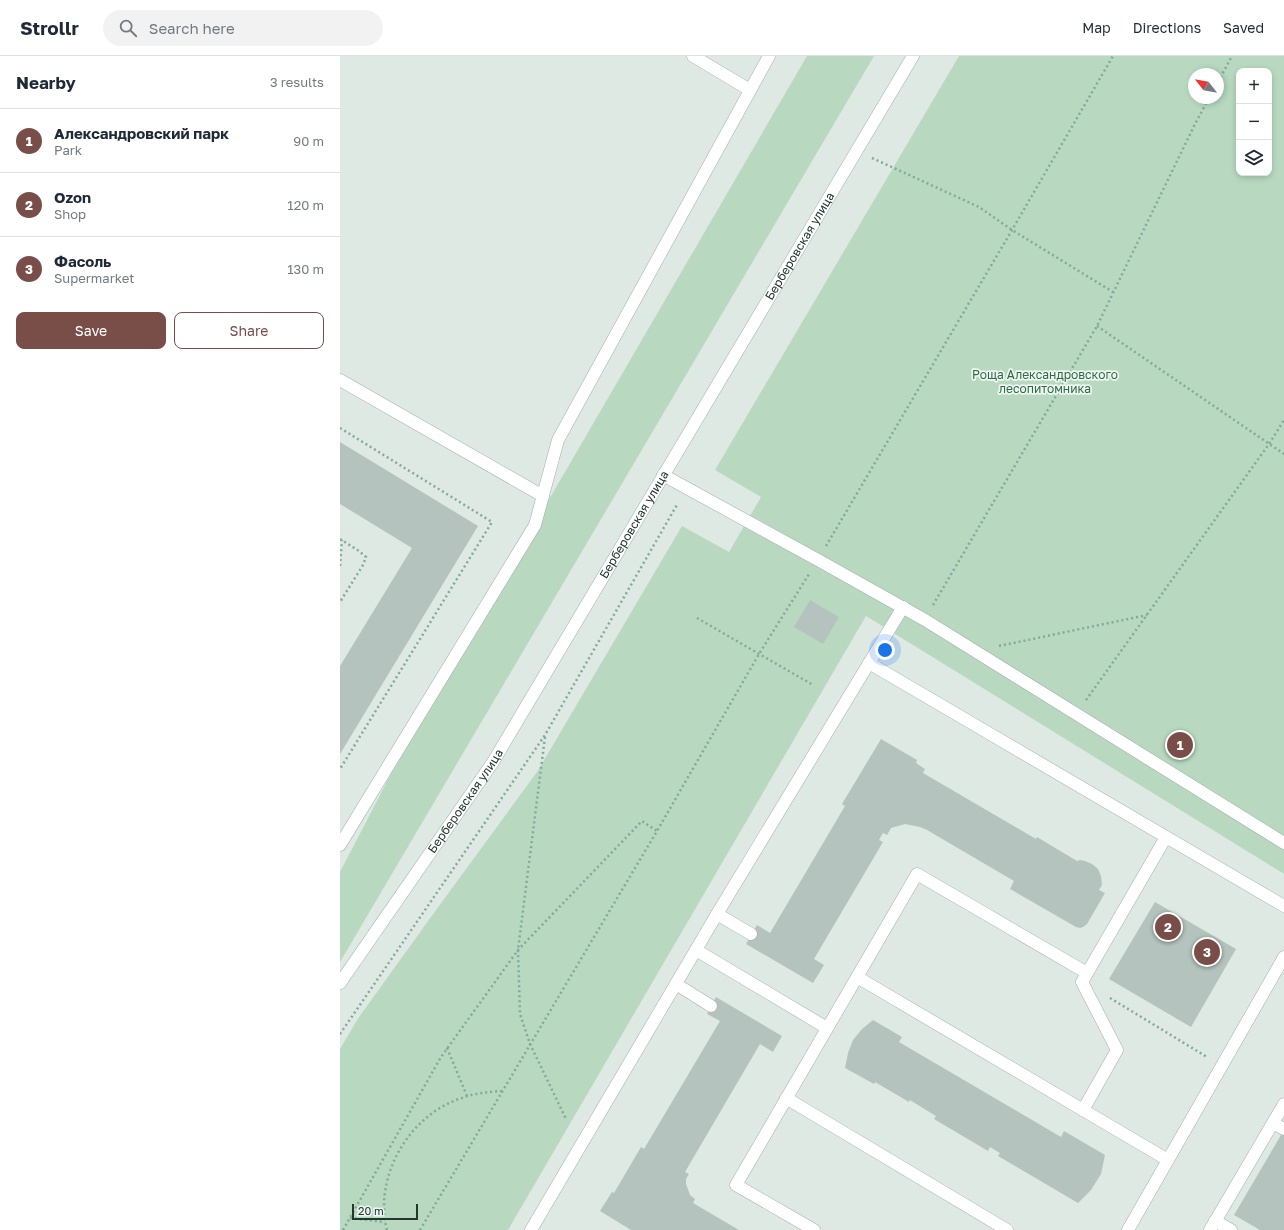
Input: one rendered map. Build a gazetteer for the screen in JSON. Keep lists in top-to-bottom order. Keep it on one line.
{"streets":{"street":["Берберовская улица"]},"parks":["Роща Александровского лесопитомника"],"scale_bar":"20 m","north":"top left","page":{"header":"Strollr","search":"Search here","nav":["Map","Directions","Saved"],"heading":["Nearby","3 results"],"map_buttons":["+","−"],"list":[{"mark":"1","name":"Александровский парк","note":"Park","value":"90 m"},{"mark":"2","name":"Ozon","note":"Shop","value":"120 m"},{"mark":"3","name":"Фасоль","note":"Supermarket","value":"130 m"}],"buttons":["Save","Share"],"pins":["1","2","3"],"scale":"20 m"}}
